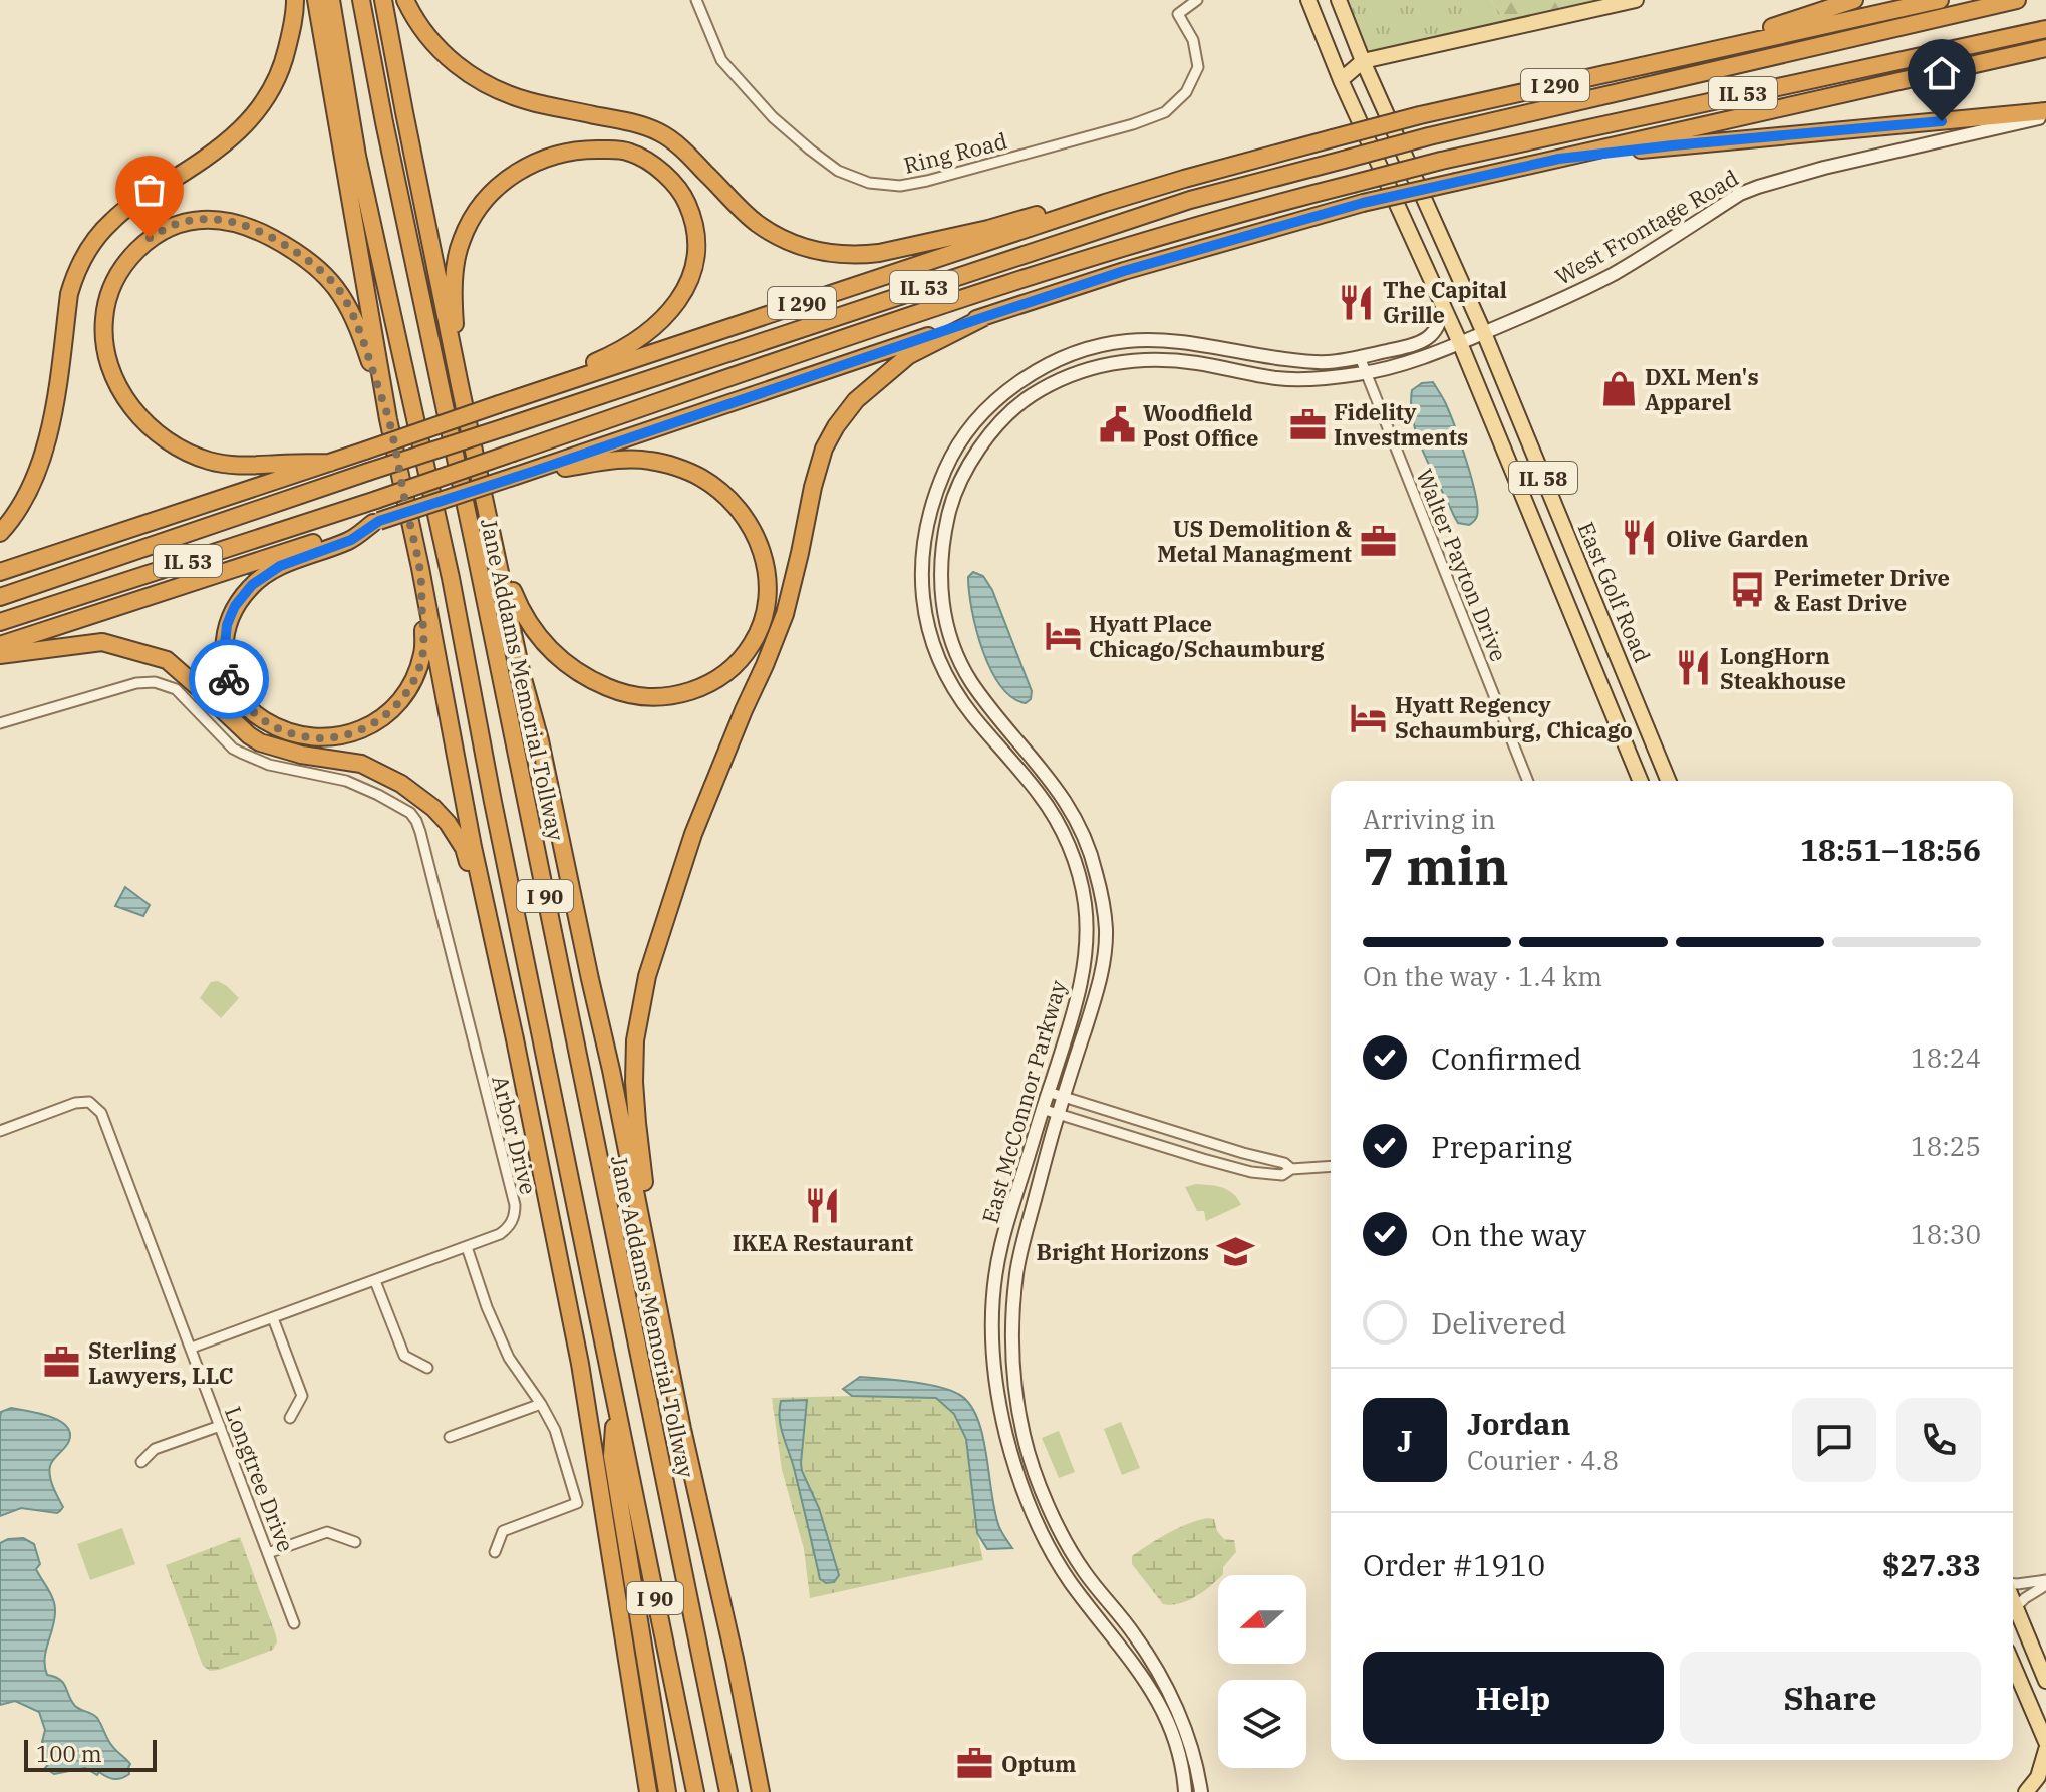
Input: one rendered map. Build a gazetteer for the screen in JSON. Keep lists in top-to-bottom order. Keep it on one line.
{"streets":{"highway":["I 290","IL 53","Jane Addams Memorial Tollway","I 90"],"main road":["IL 58","East Golf Road"],"street":["Ring Road","West Frontage Road","Walter Payton Drive","East McConnor Parkway","Arbor Drive","Longtree Drive"]},"crossings":[["I 290","IL 53"],["West Frontage Road","IL 58"],["West Frontage Road","East Golf Road"],["West Frontage Road","East McConnor Parkway"],["IL 58","East Golf Road"],["IL 58","East McConnor Parkway"],["Walter Payton Drive","East McConnor Parkway"],["Arbor Drive","Longtree Drive"]],"places":{"restaurant":["The Capital Grille","Olive Garden","LongHorn Steakhouse","IKEA Restaurant"],"shop":["DXL Men's Apparel"],"office":["Fidelity Investments","US Demolition & Metal Managment","Sterling Lawyers, LLC","Optum"],"public building":["Woodfield Post Office"],"bus stop":["Perimeter Drive & East Drive"],"hotel":["Hyatt Place Chicago/Schaumburg","Hyatt Regency Schaumburg, Chicago"],"school or university":["Bright Horizons"]},"scale_bar":"100 m","north":"left","page":{"heading":["7 min","Arriving in","18:51–18:56"],"panel":["Jordan","Courier · 4.8","Order #1910","$27.33"],"bar":"On the way · 1.4 km","list":[["Confirmed","18:24"],["Preparing","18:25"],["On the way","18:30"],"Delivered"],"round":"J","buttons":["Help","Share"],"scale":"100 m"}}
